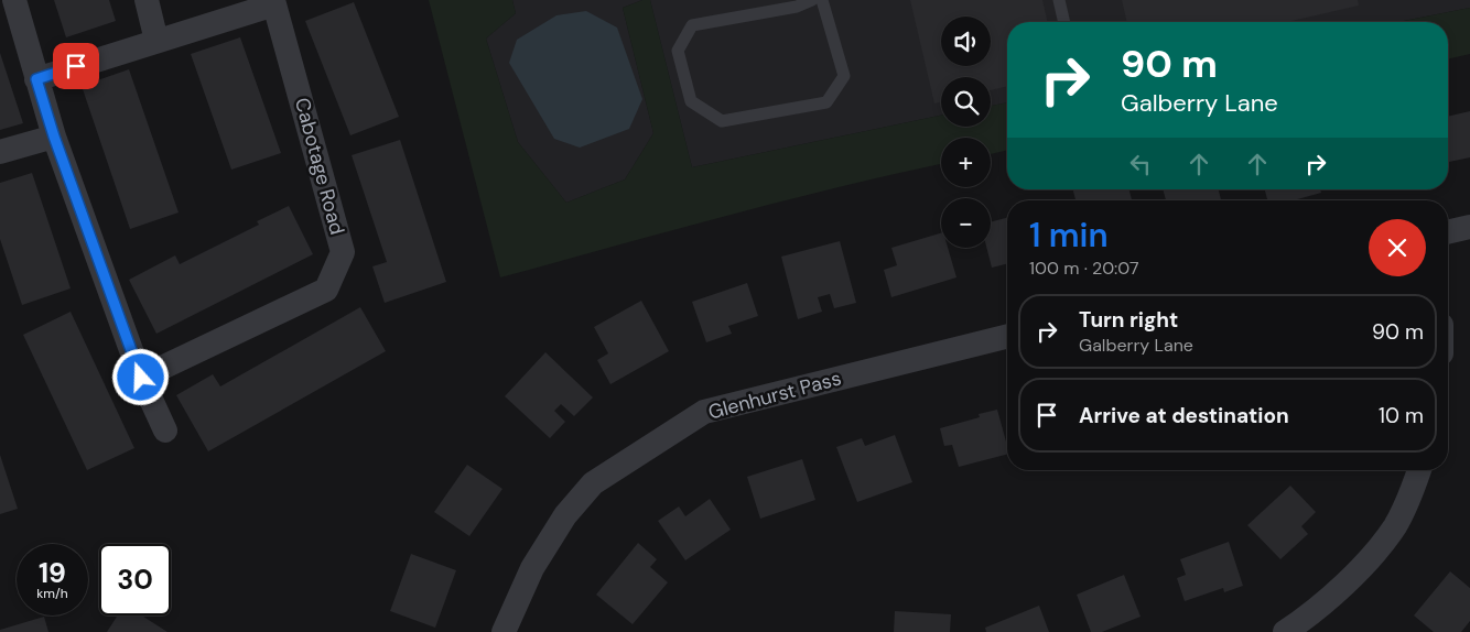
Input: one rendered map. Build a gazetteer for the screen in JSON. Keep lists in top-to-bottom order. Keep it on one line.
{"streets":{"street":["Cabotage Road","Glenhurst Pass"]},"page":{"map_buttons":["+","−"],"turn":["90 m","Galberry Lane"],"heading":["1 min","100 m · 20:07"],"list":[{"name":"Turn right","note":"Galberry Lane","value":"90 m"},{"name":"Arrive at destination","value":"10 m"}],"speed":"19 km/h","limit":"30"}}
